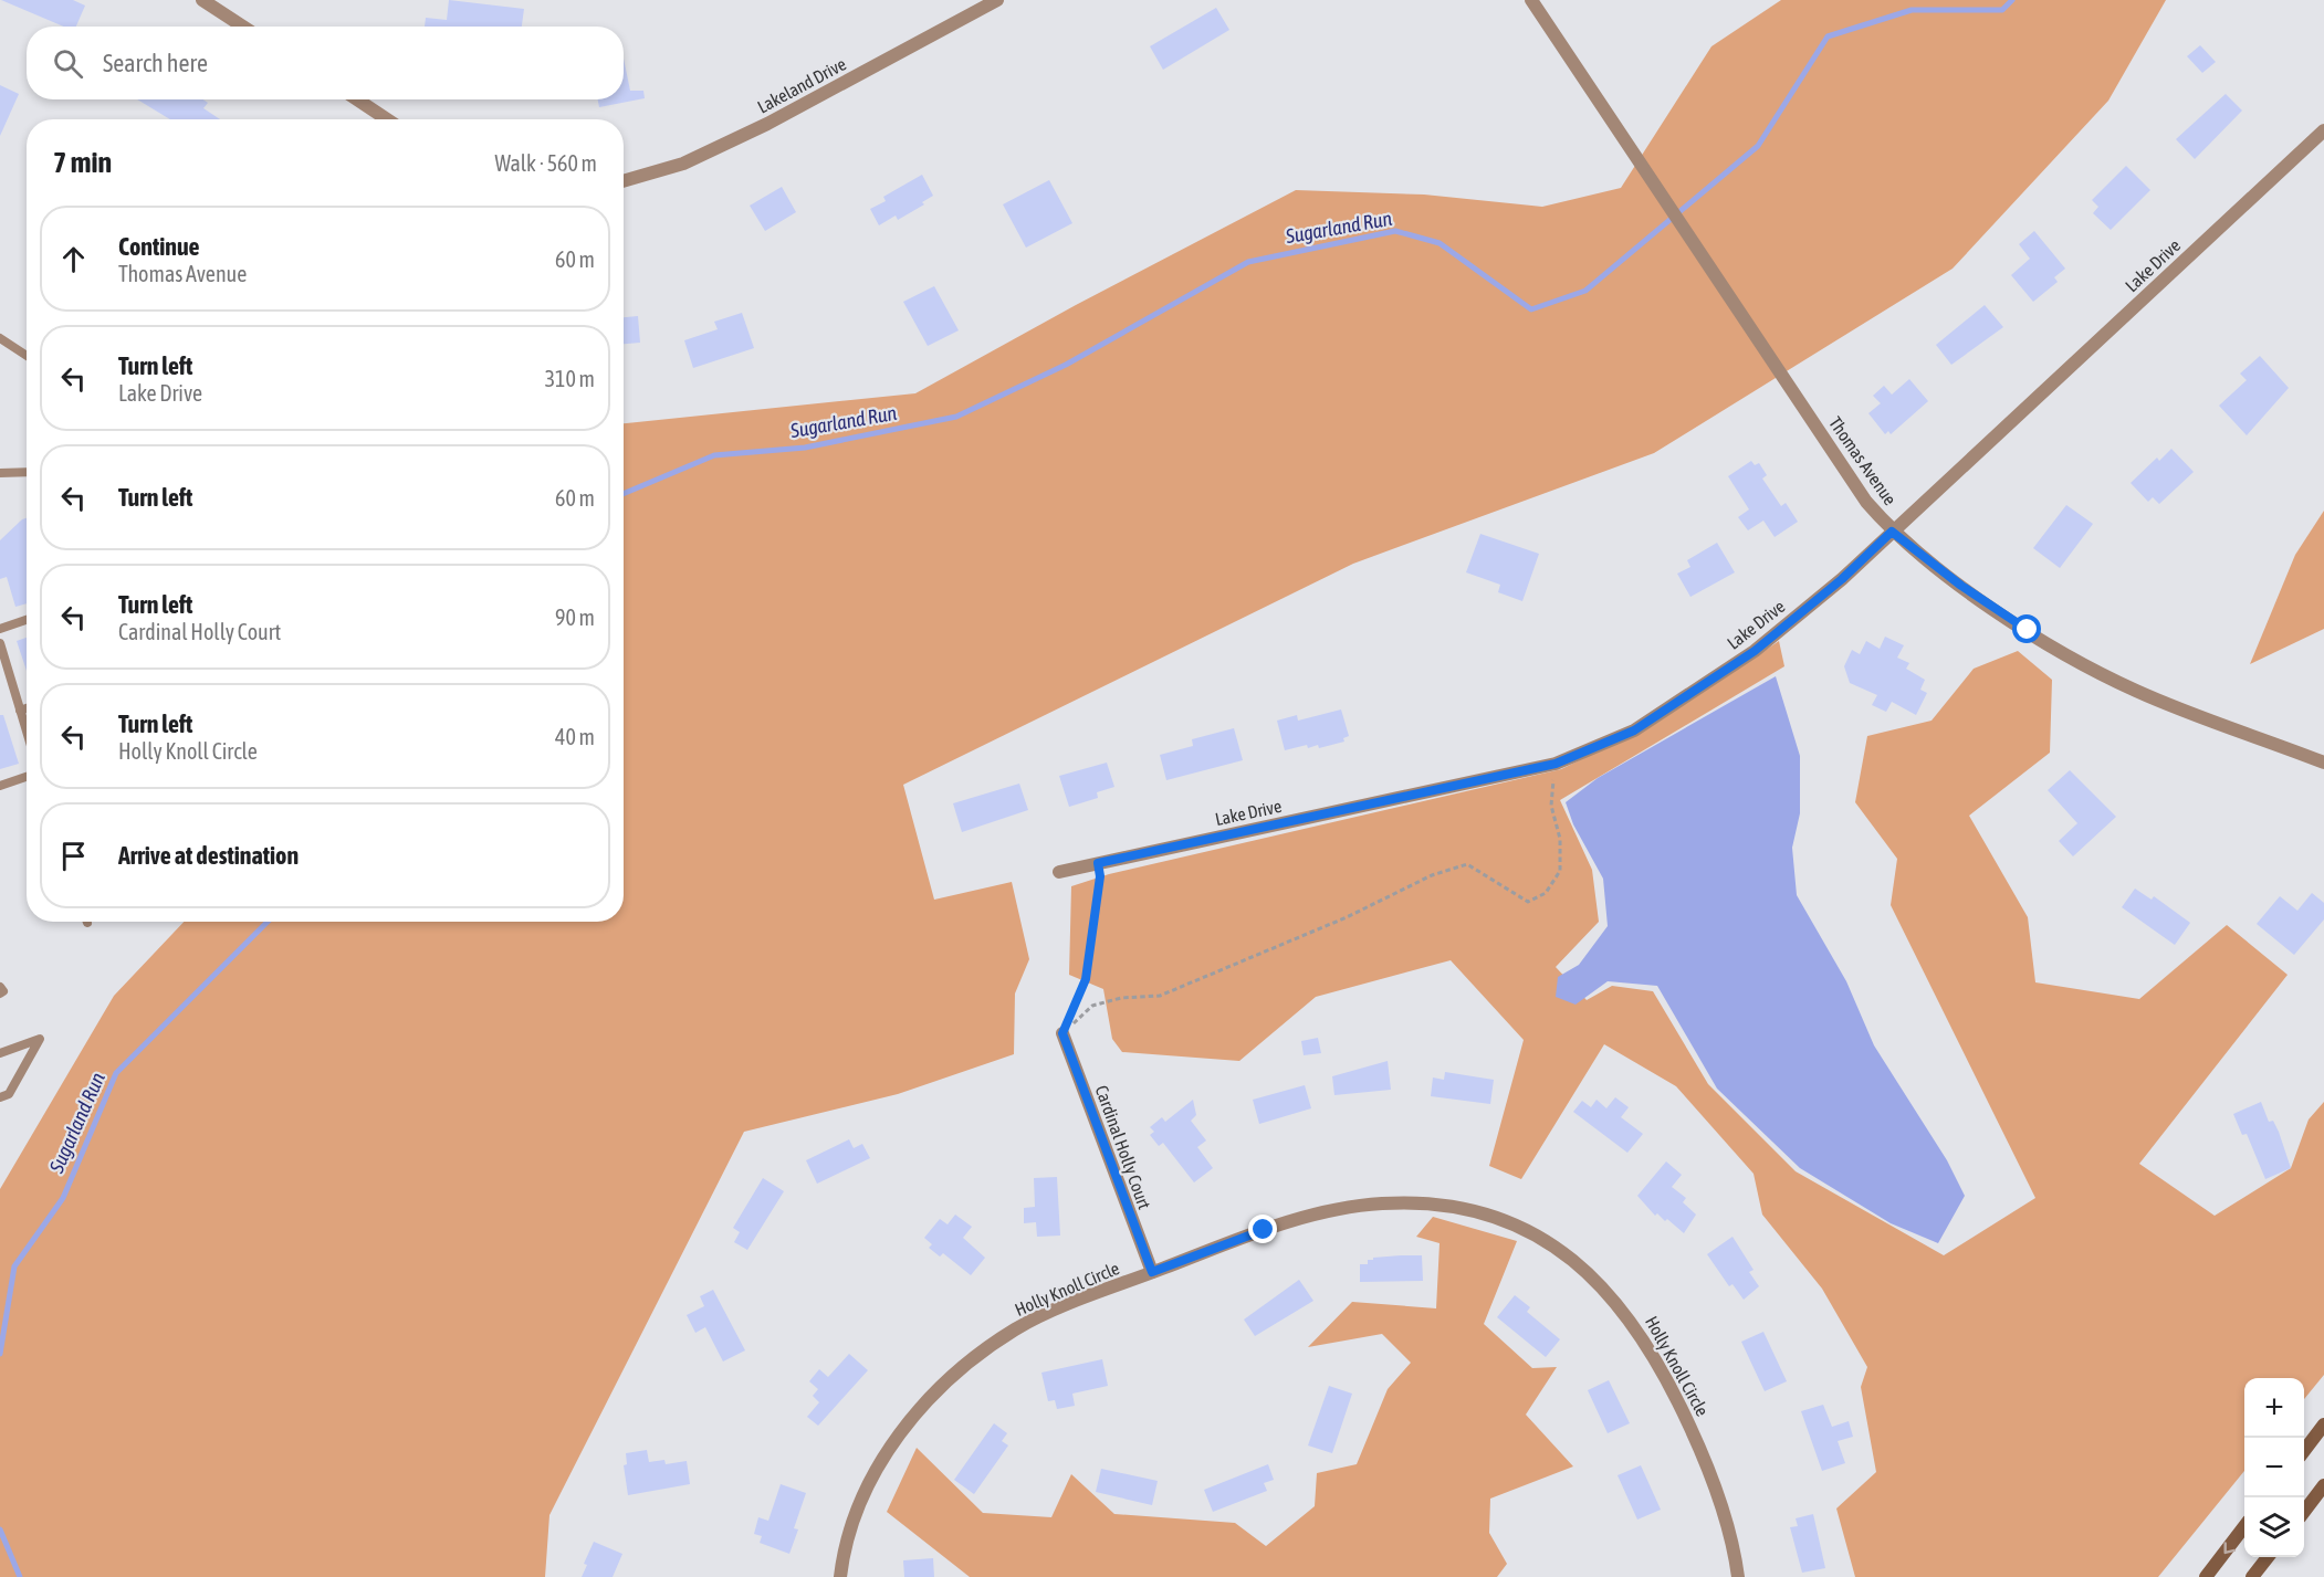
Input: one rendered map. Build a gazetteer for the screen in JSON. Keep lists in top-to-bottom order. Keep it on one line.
{"streets":{"street":["Lakeland Drive","Lake Drive","Thomas Avenue","Cardinal Holly Court","Holly Knoll Circle"]},"crossings":[["Lake Drive","Thomas Avenue"],["Cardinal Holly Court","Holly Knoll Circle"]],"water":["Sugarland Run"],"page":{"search":"Search here","heading":["7 min","Walk · 560 m"],"list":[["Continue","Thomas Avenue","60 m"],["Turn left","Lake Drive","310 m"],["Turn left","60 m"],["Turn left","Cardinal Holly Court","90 m"],["Turn left","Holly Knoll Circle","40 m"],"Arrive at destination"],"map_buttons":["+","−"]}}
